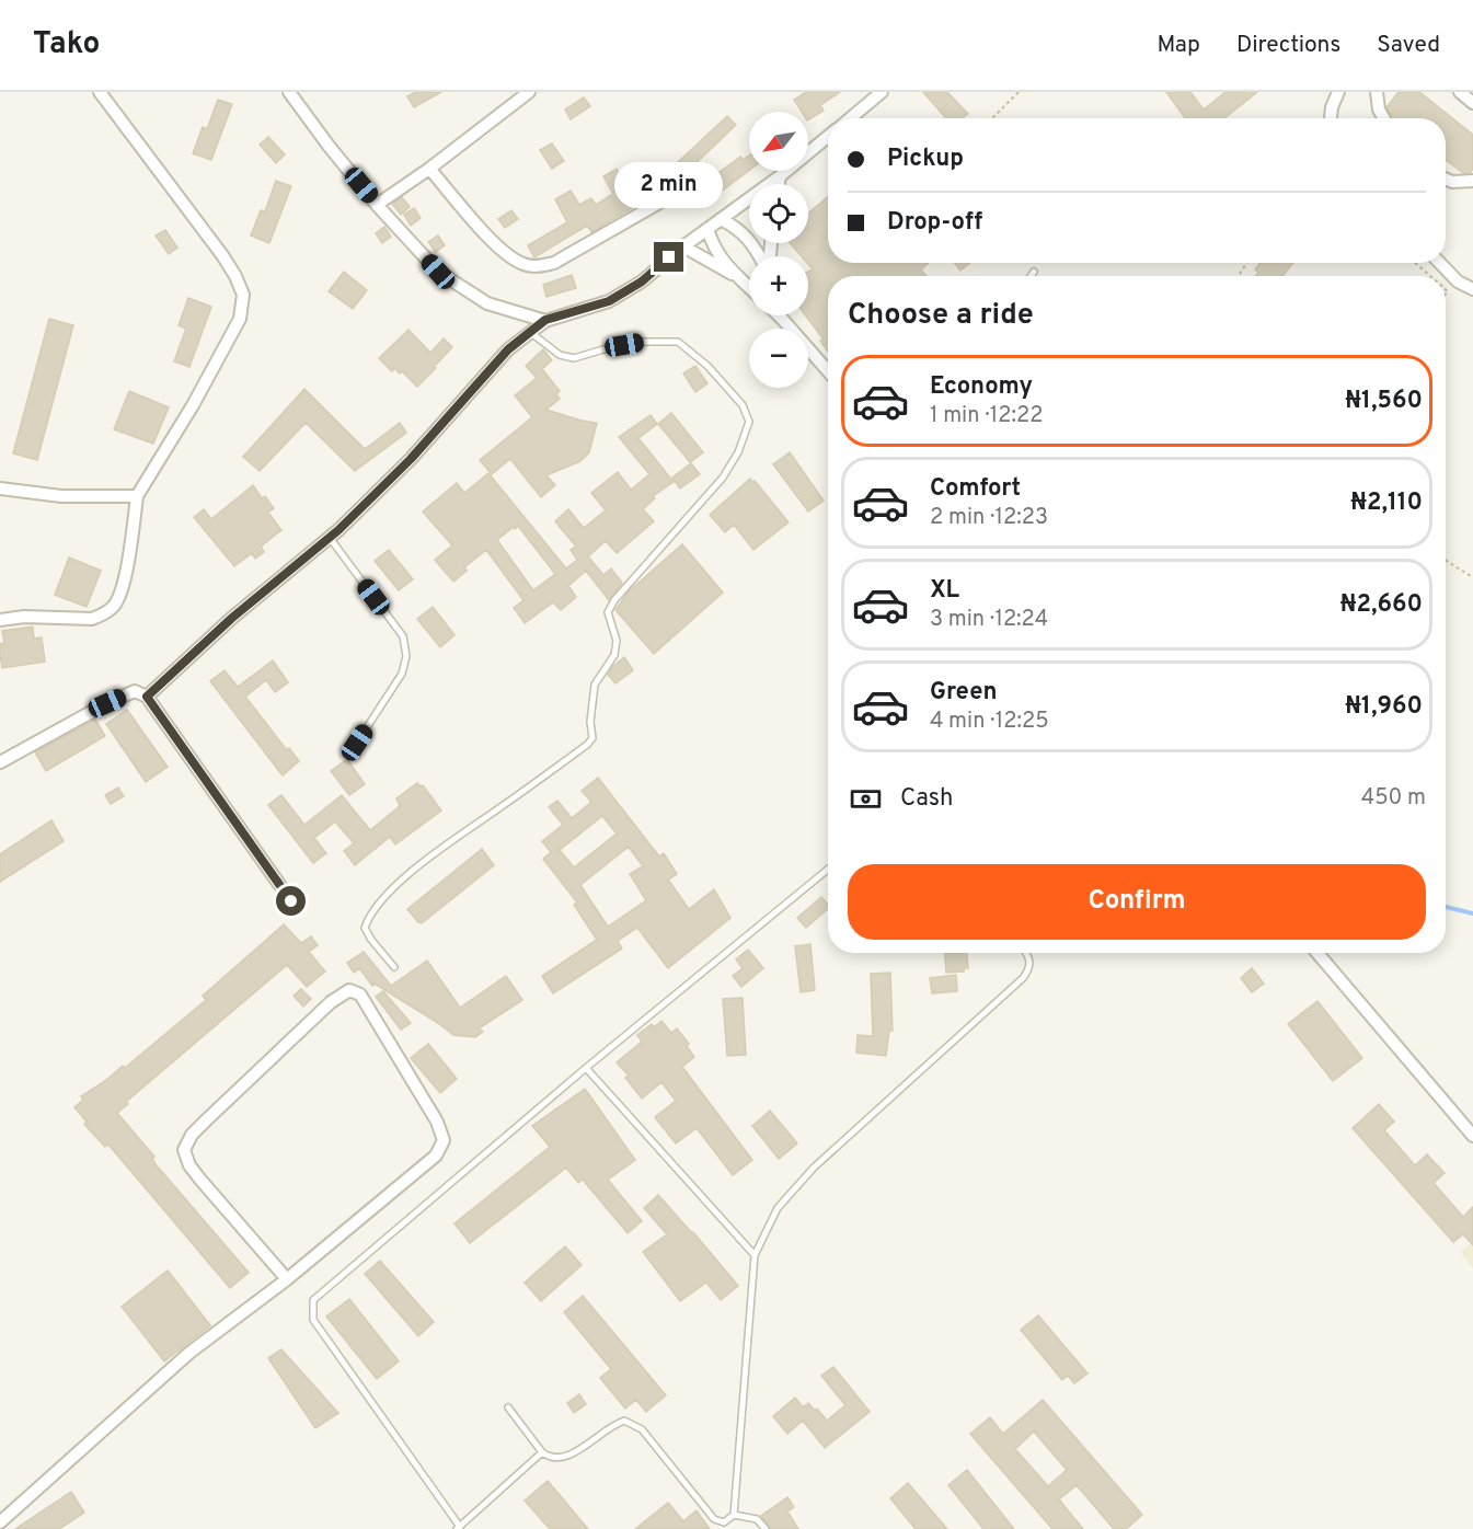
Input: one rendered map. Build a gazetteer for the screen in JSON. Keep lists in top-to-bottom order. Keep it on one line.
{"north":"bottom left","page":{"header":"Tako","nav":["Map","Directions","Saved"],"map_buttons":["+","−"],"banner":["Pickup","Drop-off"],"bubble":"2 min","heading":"Choose a ride","list":[{"name":"Economy","note":"1 min · 12:22","value":"₦1,560"},{"name":"Comfort","note":"2 min · 12:23","value":"₦2,110"},{"name":"XL","note":"3 min · 12:24","value":"₦2,660"},{"name":"Green","note":"4 min · 12:25","value":"₦1,960"}],"pay":["Cash","450 m"],"buttons":"Confirm"}}
